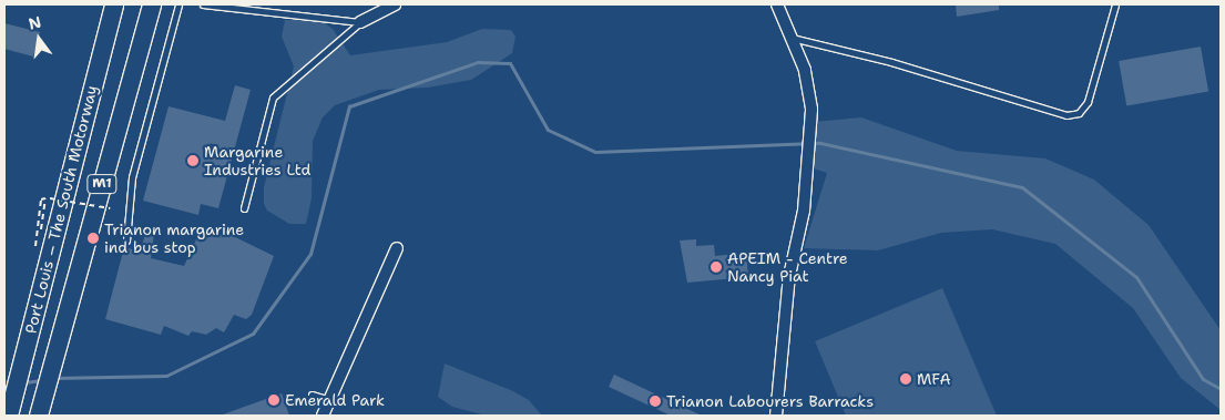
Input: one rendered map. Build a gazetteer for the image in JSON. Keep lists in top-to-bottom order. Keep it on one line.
{"streets":{"highway":["M1","Port Louis – The South Motorway"]},"places":["Margarine Industries Ltd","Trianon margarine ind bus stop","APEIM - Centre Nancy Piat","MFA","Emerald Park","Trianon Labourers Barracks"],"north":"top"}
